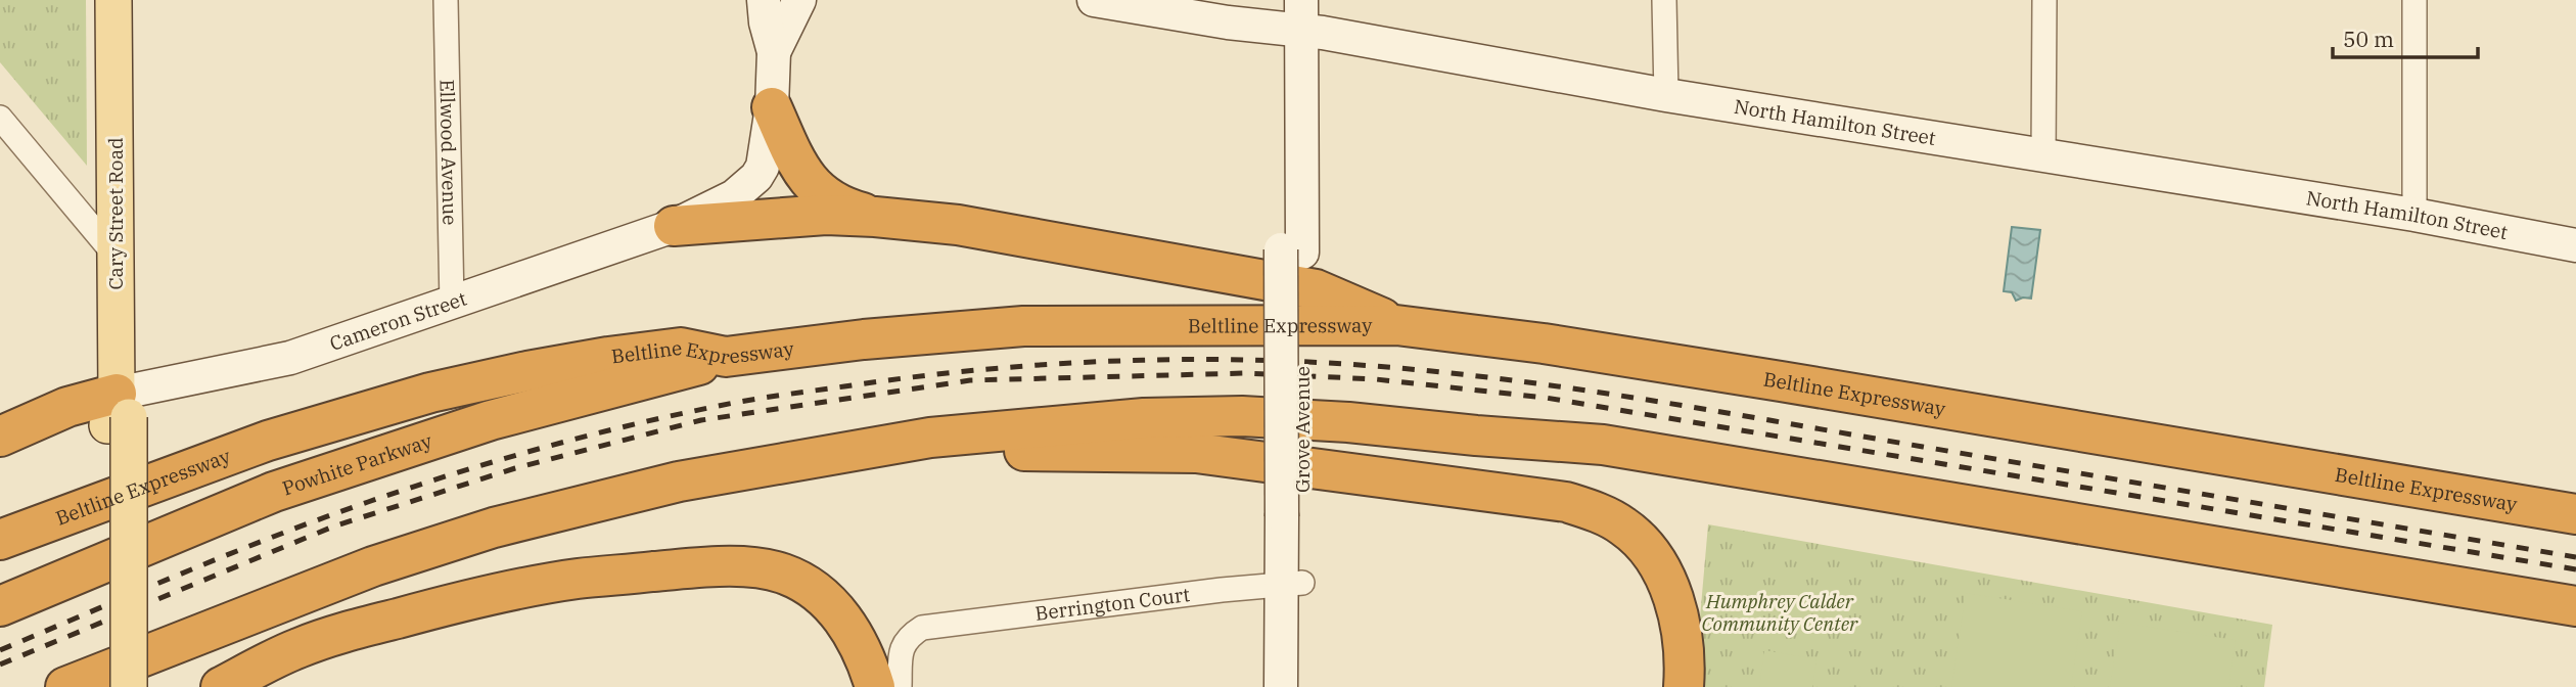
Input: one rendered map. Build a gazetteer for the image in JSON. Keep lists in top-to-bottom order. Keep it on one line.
{"streets":{"highway":["Beltline Expressway","Powhite Parkway"],"main road":["Cary Street Road"],"street":["North Hamilton Street","Ellwood Avenue","Cameron Street","Grove Avenue","Berrington Court"]},"crossings":[["North Hamilton Street","Grove Avenue"],["Ellwood Avenue","Cameron Street"],["Cary Street Road","Cameron Street"],["Beltline Expressway","Powhite Parkway"],["Grove Avenue","Berrington Court"]],"parks":["Humphrey Calder Community Center"],"scale_bar":"50 m"}
